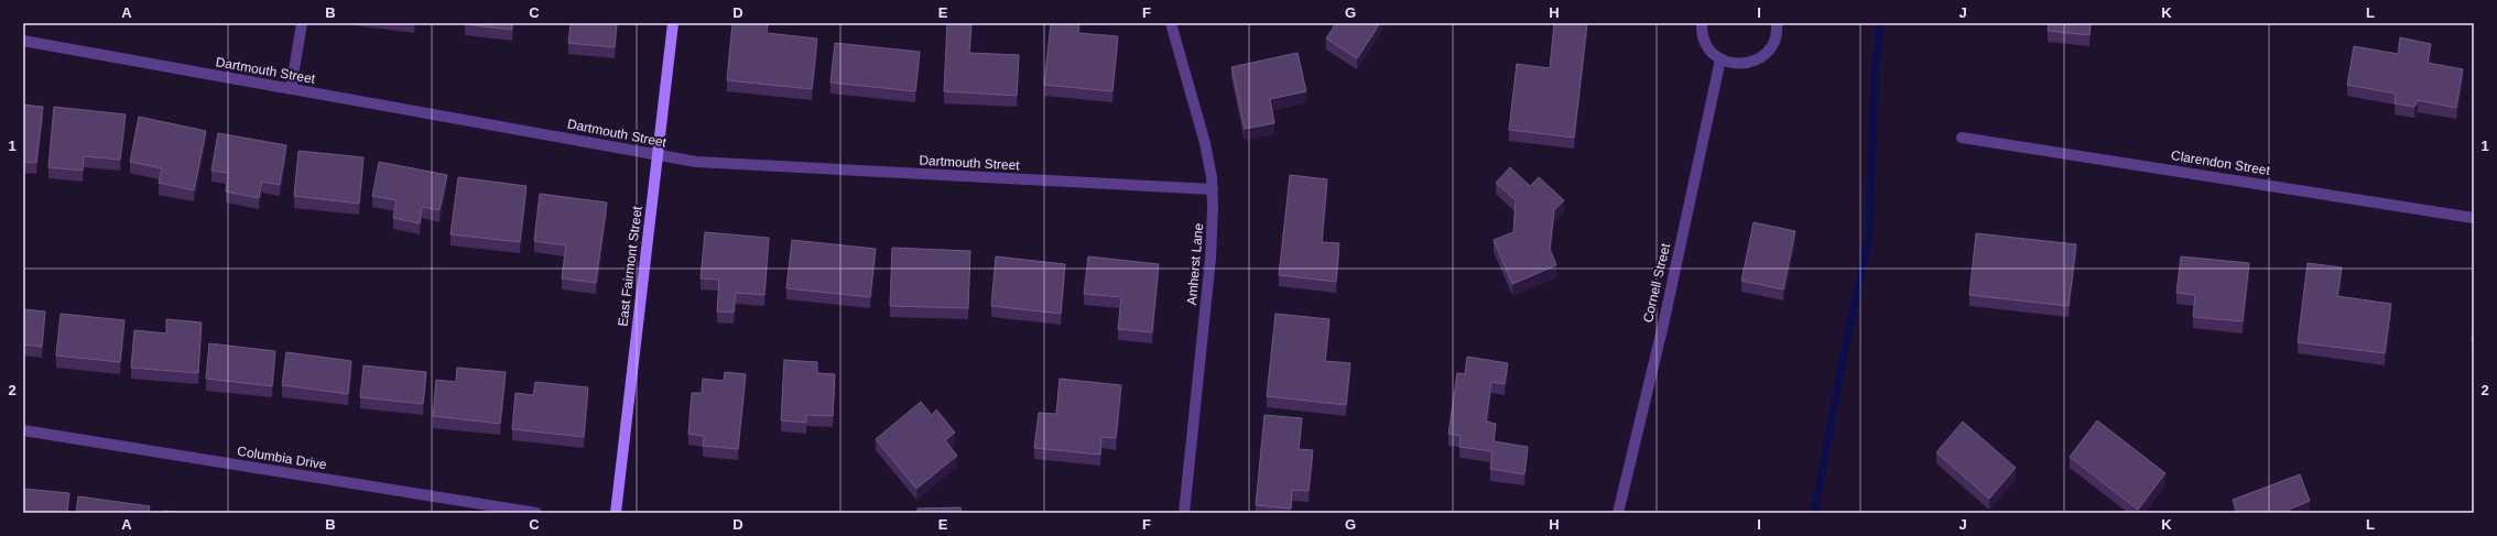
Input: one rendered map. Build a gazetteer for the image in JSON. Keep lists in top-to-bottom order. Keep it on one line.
{"streets":{"street":["Dartmouth Street","Clarendon Street","Amherst Lane","East Fairmont Street","Cornell Street","Columbia Drive"]},"crossings":[["Dartmouth Street","Amherst Lane"],["Dartmouth Street","East Fairmont Street"]],"grid":{"columns":["A","B","C","D","E","F","G","H","I","J","K","L"],"rows":["1","2"]}}
